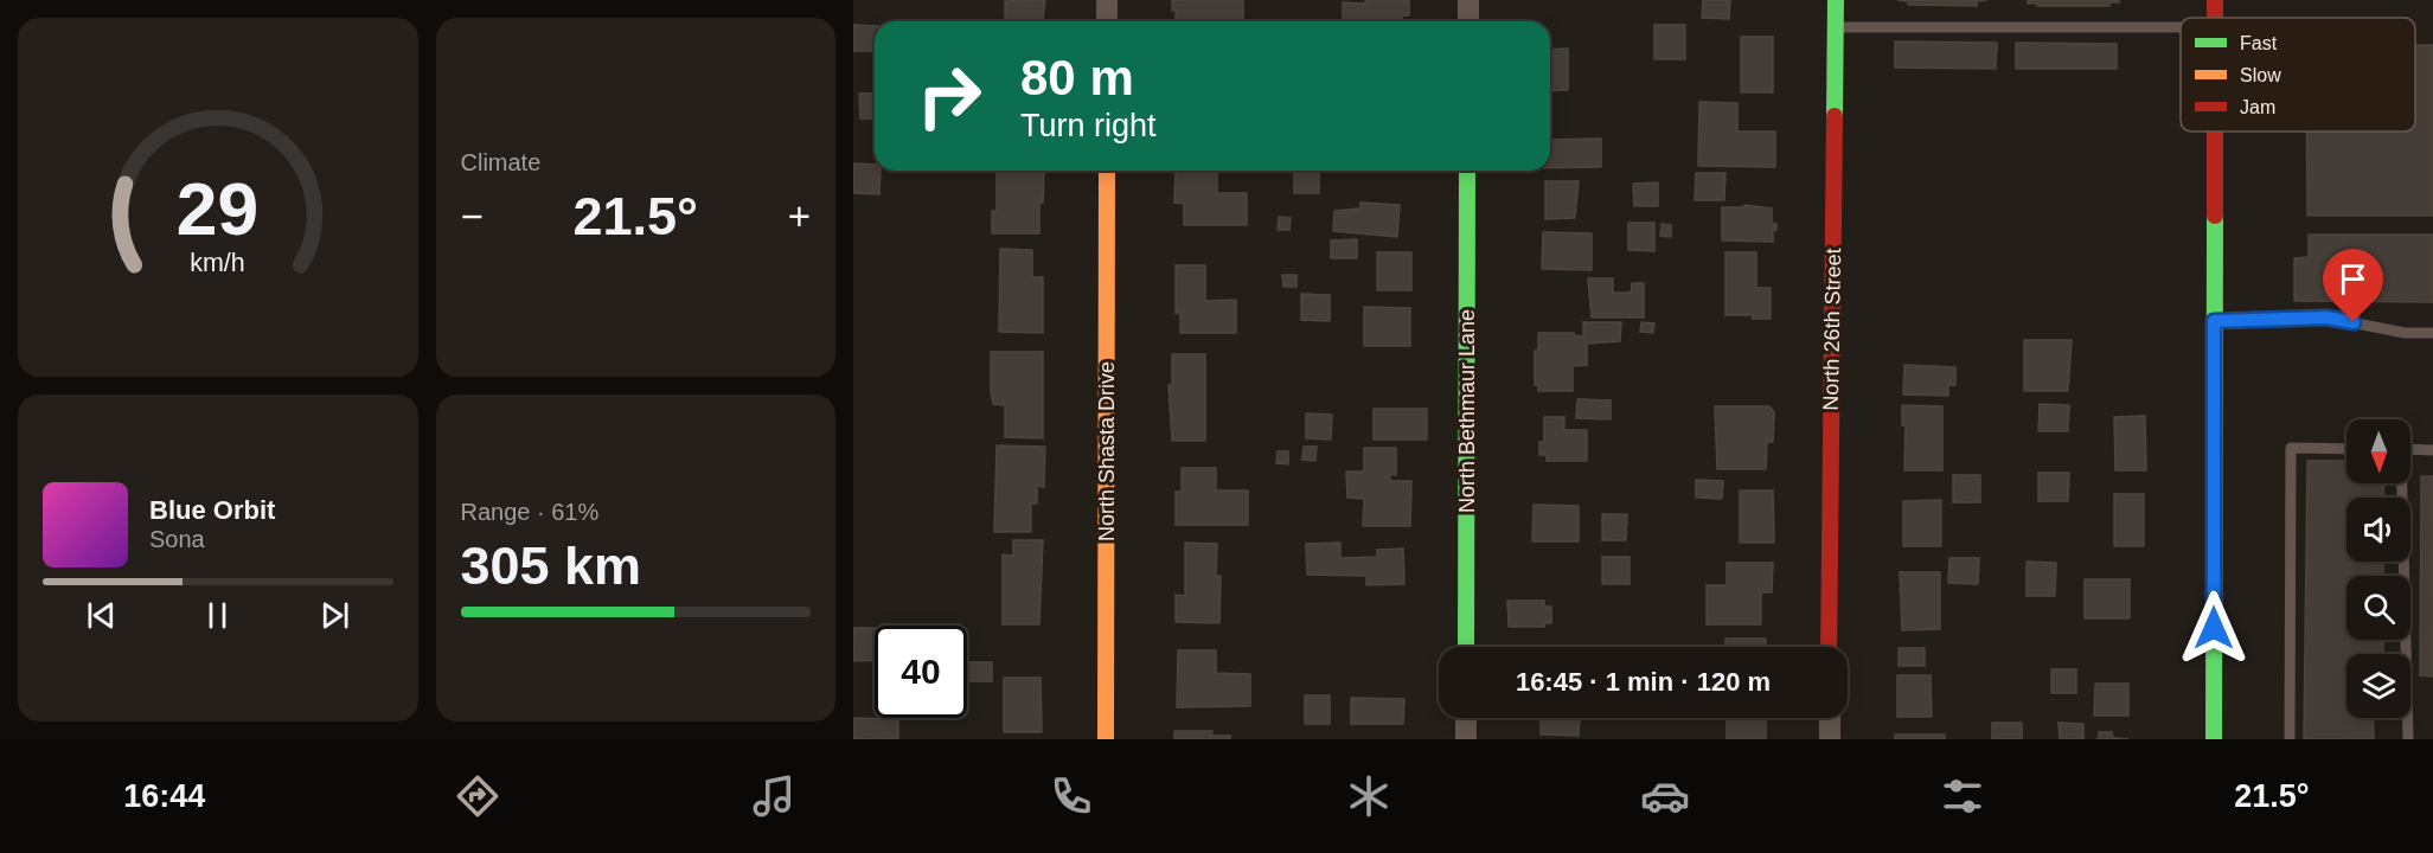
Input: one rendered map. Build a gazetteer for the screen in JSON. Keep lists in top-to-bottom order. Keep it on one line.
{"streets":{"street":["North 26th Street","North Bethmaur Lane","North Shasta Drive"]},"legend":["Fast","Slow","Jam"],"north":"bottom","page":{"tile":["Climate",["Range · 61%","305 km"]],"turn":["80 m","Turn right"],"heat":["−","21.5°","+"],"song":["Blue Orbit","Sona"],"limit":"40","trip":"16:45 · 1 min · 120 m","tabs":["16:44","21.5°"],"gauge":["29","km/h"]}}
